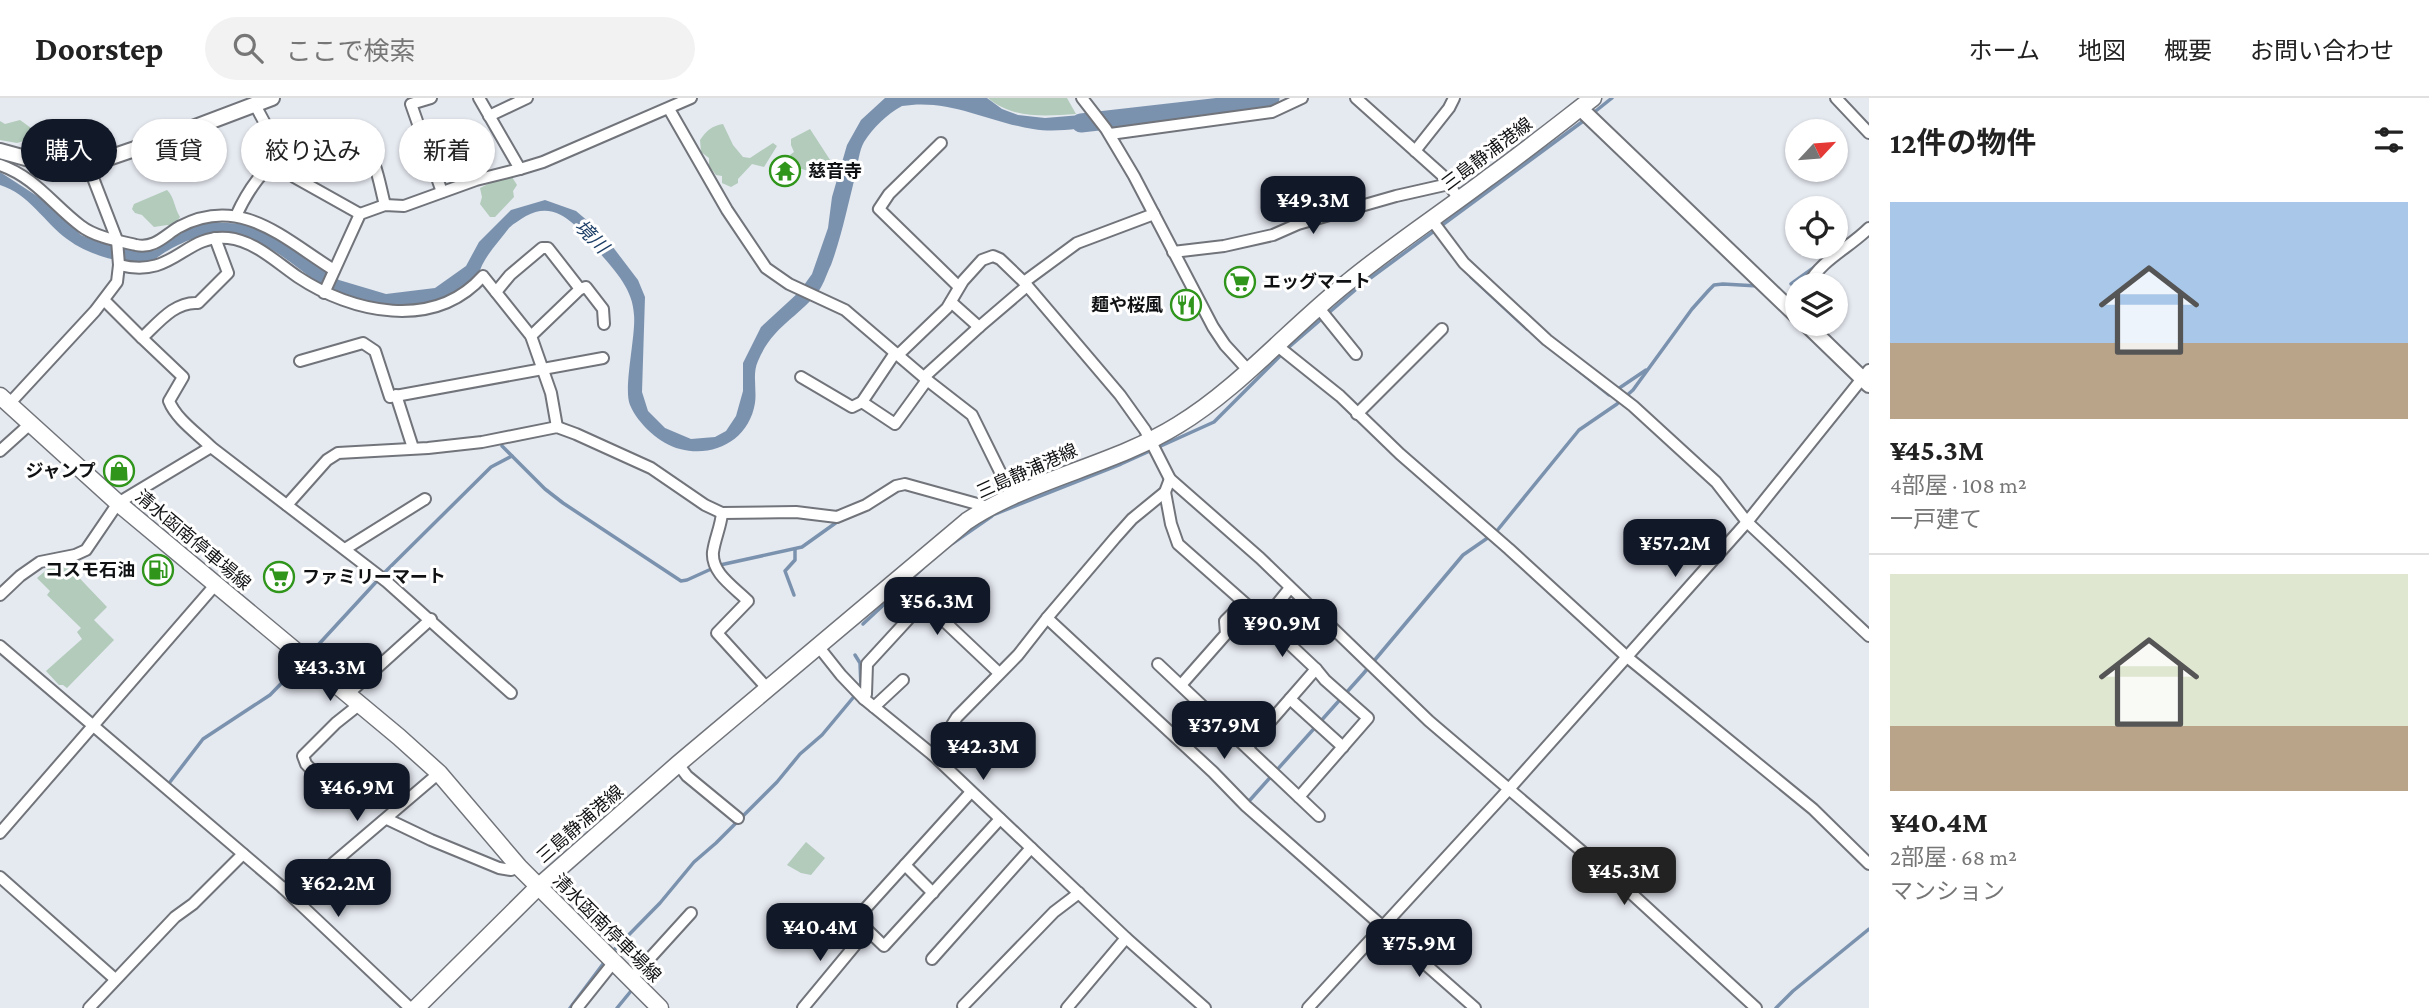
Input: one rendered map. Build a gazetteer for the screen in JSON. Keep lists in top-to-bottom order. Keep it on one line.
{"streets":{"main road":["三島静浦港線","清水函南停車場線"]},"crossings":[["三島静浦港線","清水函南停車場線"]],"water":["境川"],"places":{"temple":["慈音寺"],"supermarket":["エッグマート","ファミリーマート"],"restaurant":["麺や桜風"],"shop":["ジャンプ"],"fuel station":["コスモ石油"]},"north":"top right","page":{"header":"Doorstep","search":"ここで検索","nav":["ホーム","地図","概要","お問い合わせ"],"heading":"12件の物件","chip":["購入","賃貸","絞り込み","新着"],"price":["¥49.3M","¥57.2M","¥56.3M","¥90.9M","¥43.3M","¥37.9M","¥42.3M","¥46.9M","¥45.3M","¥62.2M","¥40.4M","¥75.9M"],"list":[{"name":"¥45.3M","note":"4部屋 · 108 m² · 一戸建て"},{"name":"¥40.4M","note":"2部屋 · 68 m² · マンション"}]}}
